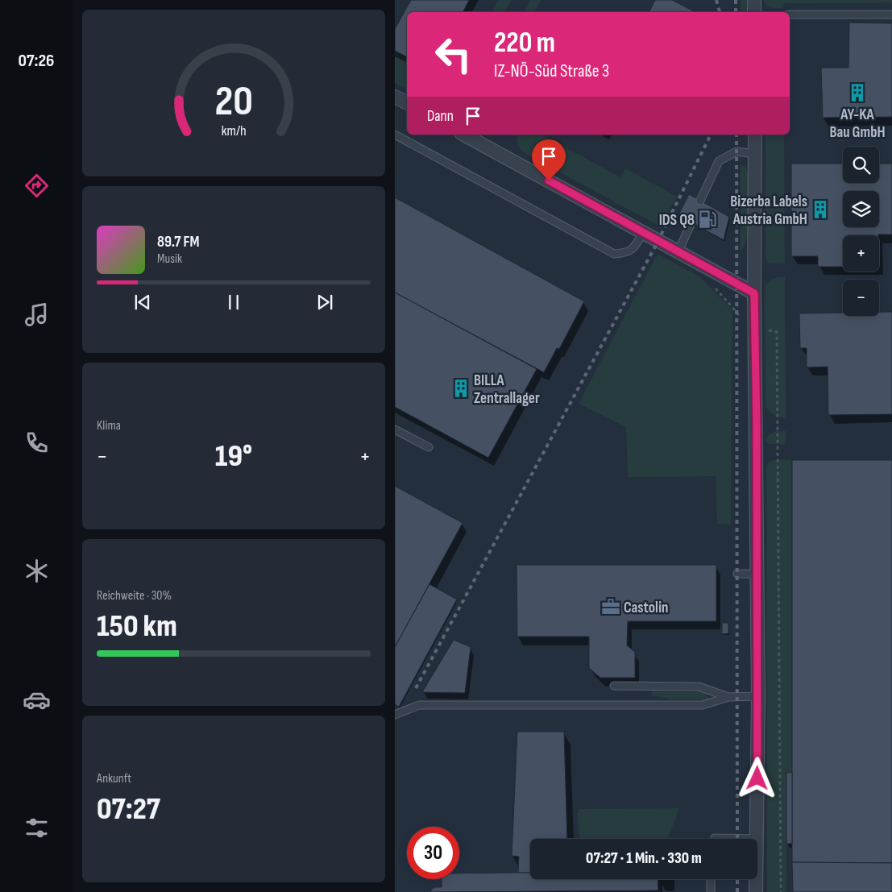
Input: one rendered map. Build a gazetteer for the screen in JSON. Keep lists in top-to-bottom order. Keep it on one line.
{"places":{"building":["AY-KA Bau GmbH","Bizerba Labels Austria GmbH","BILLA Zentrallager"],"fuel station":["IDS Q8"],"office":["Castolin"]},"page":{"tabs":"07:26","turn":["220 m","IZ-NÖ-Süd Straße 3"],"then":"Dann","map_buttons":["+","−"],"song":["89.7 FM","Musik"],"tile":["Klima",["Reichweite · 30%","150 km"],["Ankunft","07:27"]],"heat":["−","19°","+"],"limit":"30","trip":"07:27 · 1 Min. · 330 m","gauge":["20","km/h"]}}
